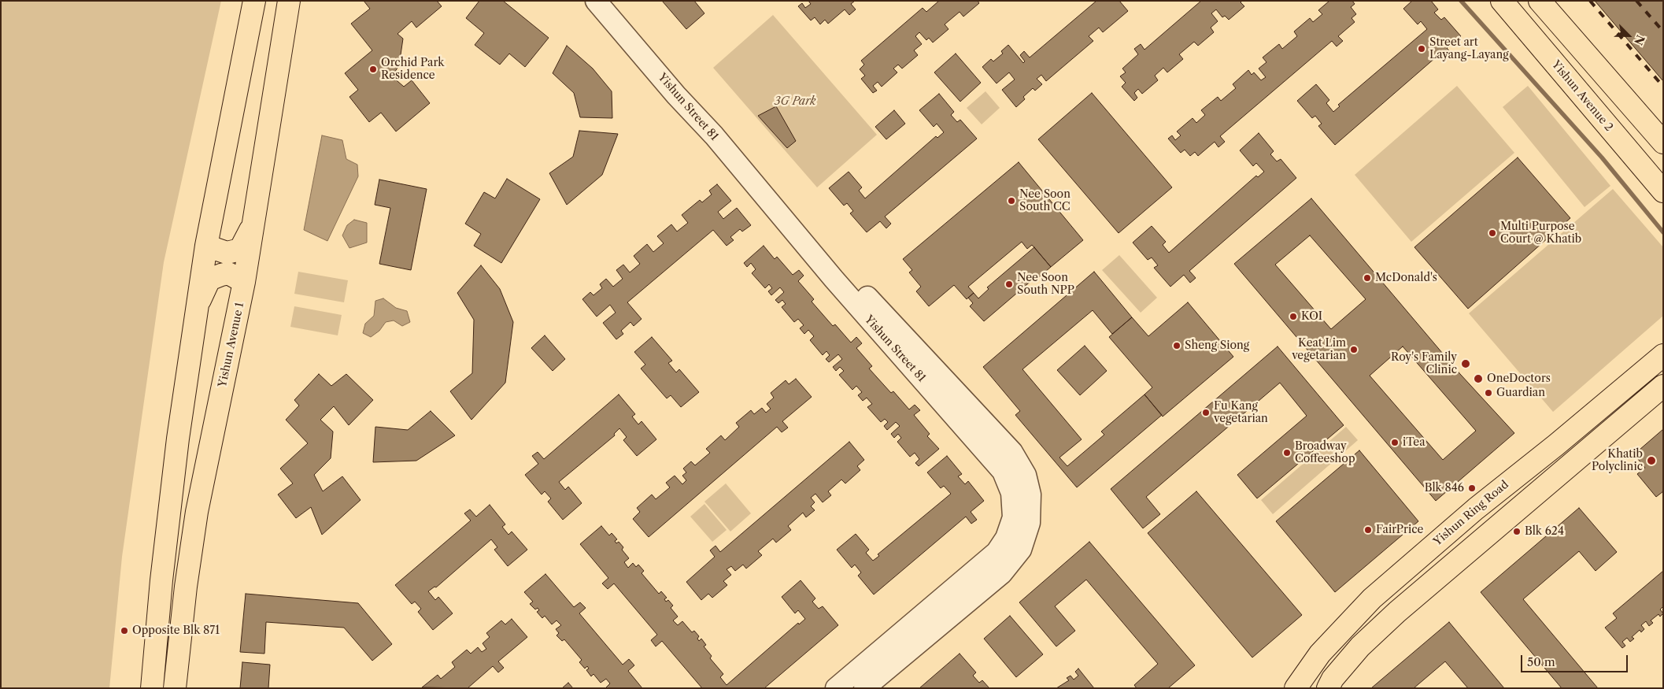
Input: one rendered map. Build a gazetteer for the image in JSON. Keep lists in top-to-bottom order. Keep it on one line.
{"streets":{"main road":["Yishun Avenue 2","Yishun Avenue 1","Yishun Ring Road"],"street":["Yishun Street 81"]},"parks":["3G Park"],"places":["Street art Layang-Layang","Orchid Park Residence","Nee Soon South CC","Multi Purpose Court @ Khatib","McDonald's","Nee Soon South NPP","KOI","Sheng Siong","Keat Lim vegetarian","Roy's Family Clinic","OneDoctors","Guardian","Fu Kang vegetarian","iTea","Broadway Coffeeshop","Khatib Polyclinic","Blk 846","FairPrice","Blk 624","Opposite Blk 871"],"scale_bar":"50 m","north":"bottom right"}
